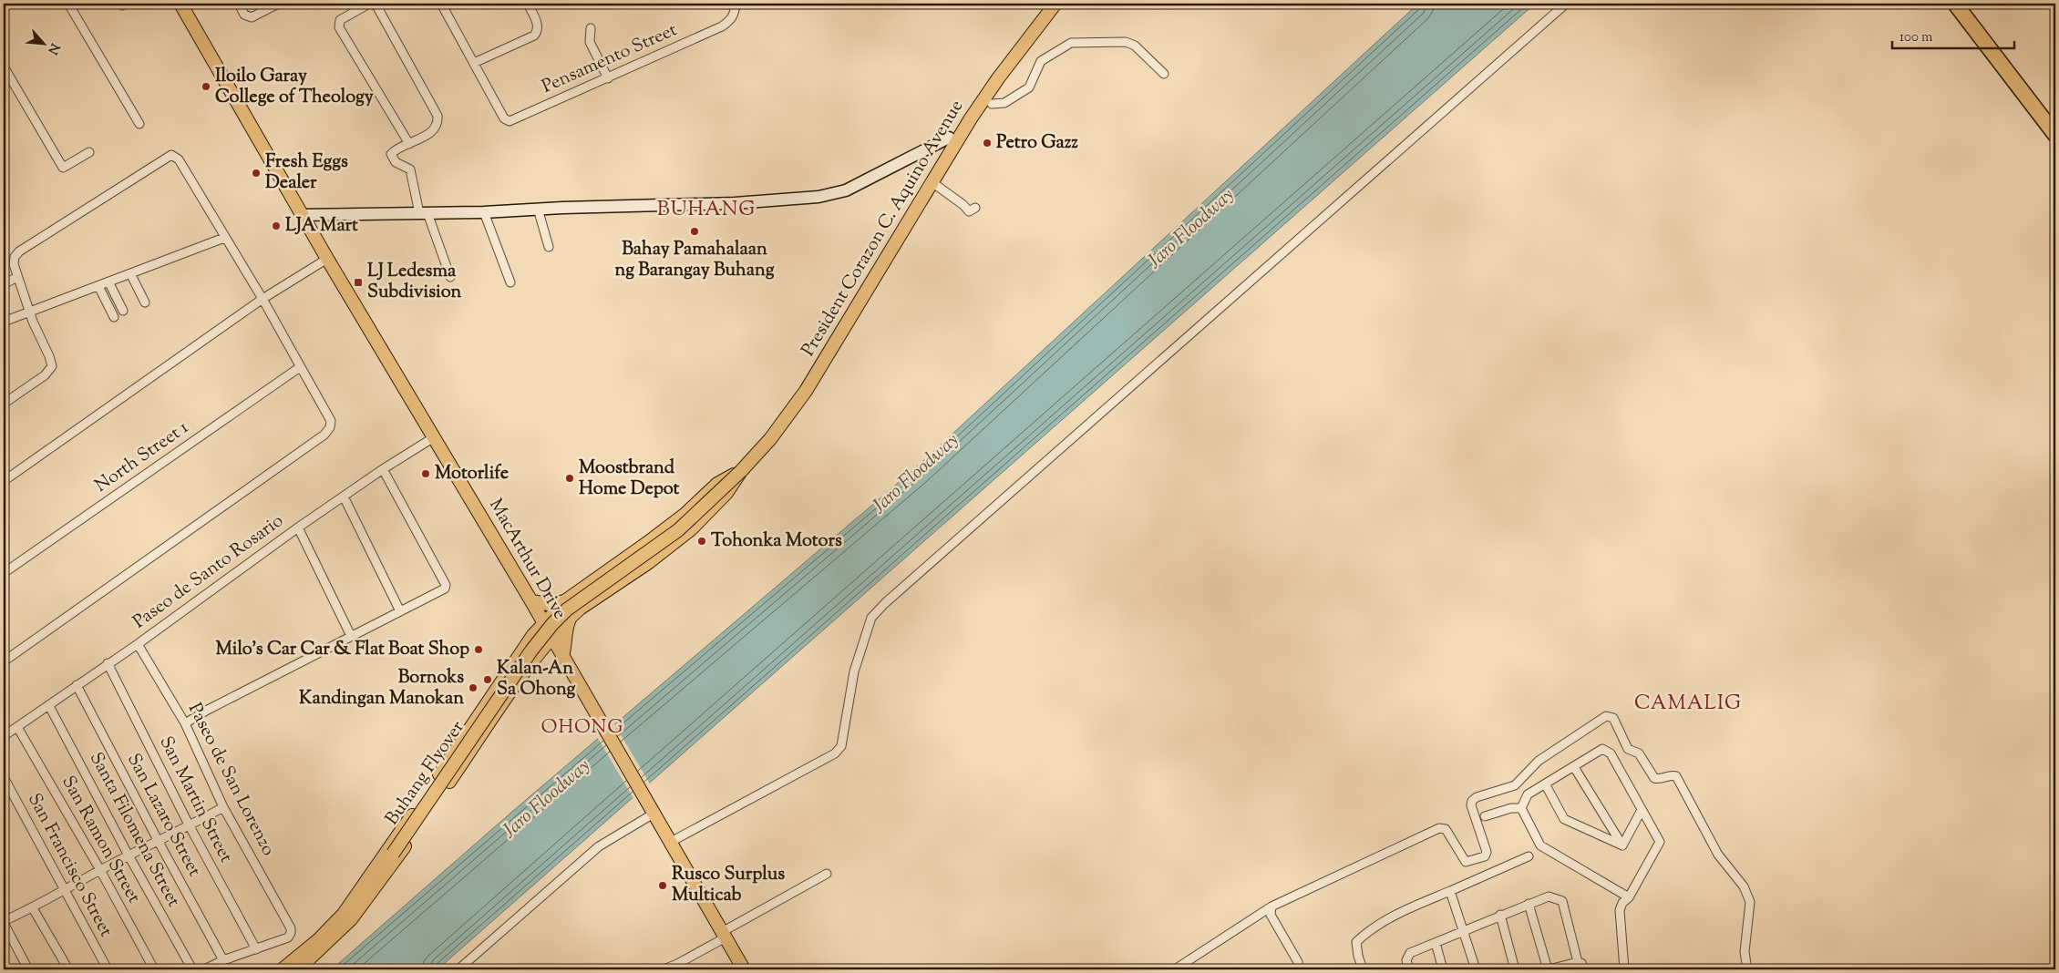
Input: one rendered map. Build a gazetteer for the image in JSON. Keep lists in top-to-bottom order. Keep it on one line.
{"streets":{"main road":["President Corazon C. Aquino Avenue","MacArthur Drive","Buhang Flyover"],"street":["Pensamento Street","North Street 1","Paseo de Santo Rosario","Paseo de San Lorenzo","San Martin Street","San Lazaro Street","Santa Filomena Street","San Ramon Street","San Francisco Street"]},"crossings":[["President Corazon C. Aquino Avenue","MacArthur Drive"],["President Corazon C. Aquino Avenue","Buhang Flyover"],["MacArthur Drive","Paseo de Santo Rosario"],["Paseo de Santo Rosario","Paseo de San Lorenzo"],["Paseo de Santo Rosario","San Martin Street"],["Paseo de Santo Rosario","San Lazaro Street"],["Paseo de Santo Rosario","Santa Filomena Street"],["Paseo de Santo Rosario","San Ramon Street"],["Paseo de San Lorenzo","San Martin Street"]],"districts":["BUHANG","CAMALIG","OHONG"],"water":["Jaro Floodway"],"places":{"other":["Iloilo Garay College of Theology","Petro Gazz","Fresh Eggs Dealer","LJA Mart","Bahay Pamahalaan ng Barangay Buhang","Motorlife","Moostbrand Home Depot","Tohonka Motors","Milo's Car Car & Flat Boat Shop","Kalan-An Sa Ohong","Bornoks Kandingan Manokan","Rusco Surplus Multicab"],"transit":["LJ Ledesma Subdivision"]},"scale_bar":"100 m","north":"bottom right"}
